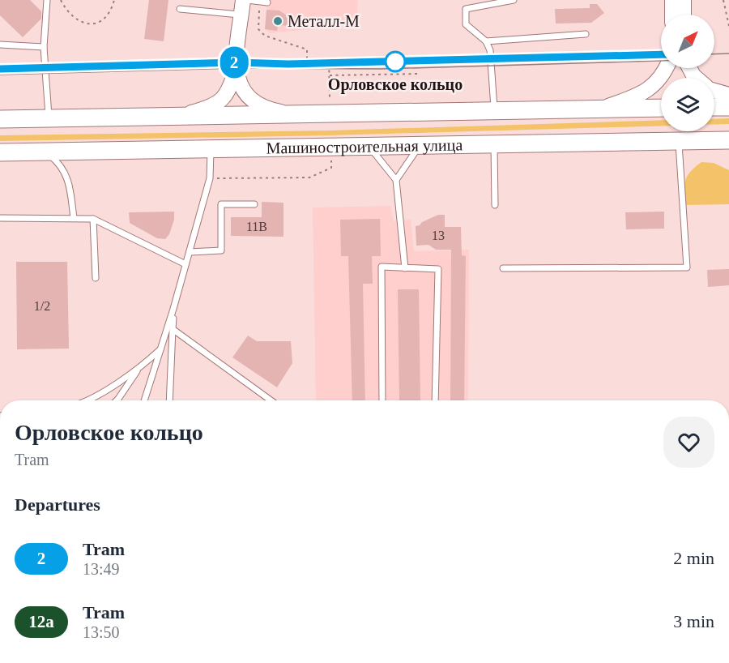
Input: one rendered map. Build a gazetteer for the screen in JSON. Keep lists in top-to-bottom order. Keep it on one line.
{"streets":{"main road":["Машиностроительная улица"]},"places":["Металл-М","Орловское кольцо"],"lines":["tram line 2"],"house_numbers":["11В","13","1/2"],"north":"top right","page":{"on_map":"2","heading":[["Орловское кольцо","Tram"],"Departures"],"list":[{"mark":"2","name":"Tram","note":"13:49","value":"2 min"},{"mark":"12а","name":"Tram","note":"13:50","value":"3 min"}]}}
